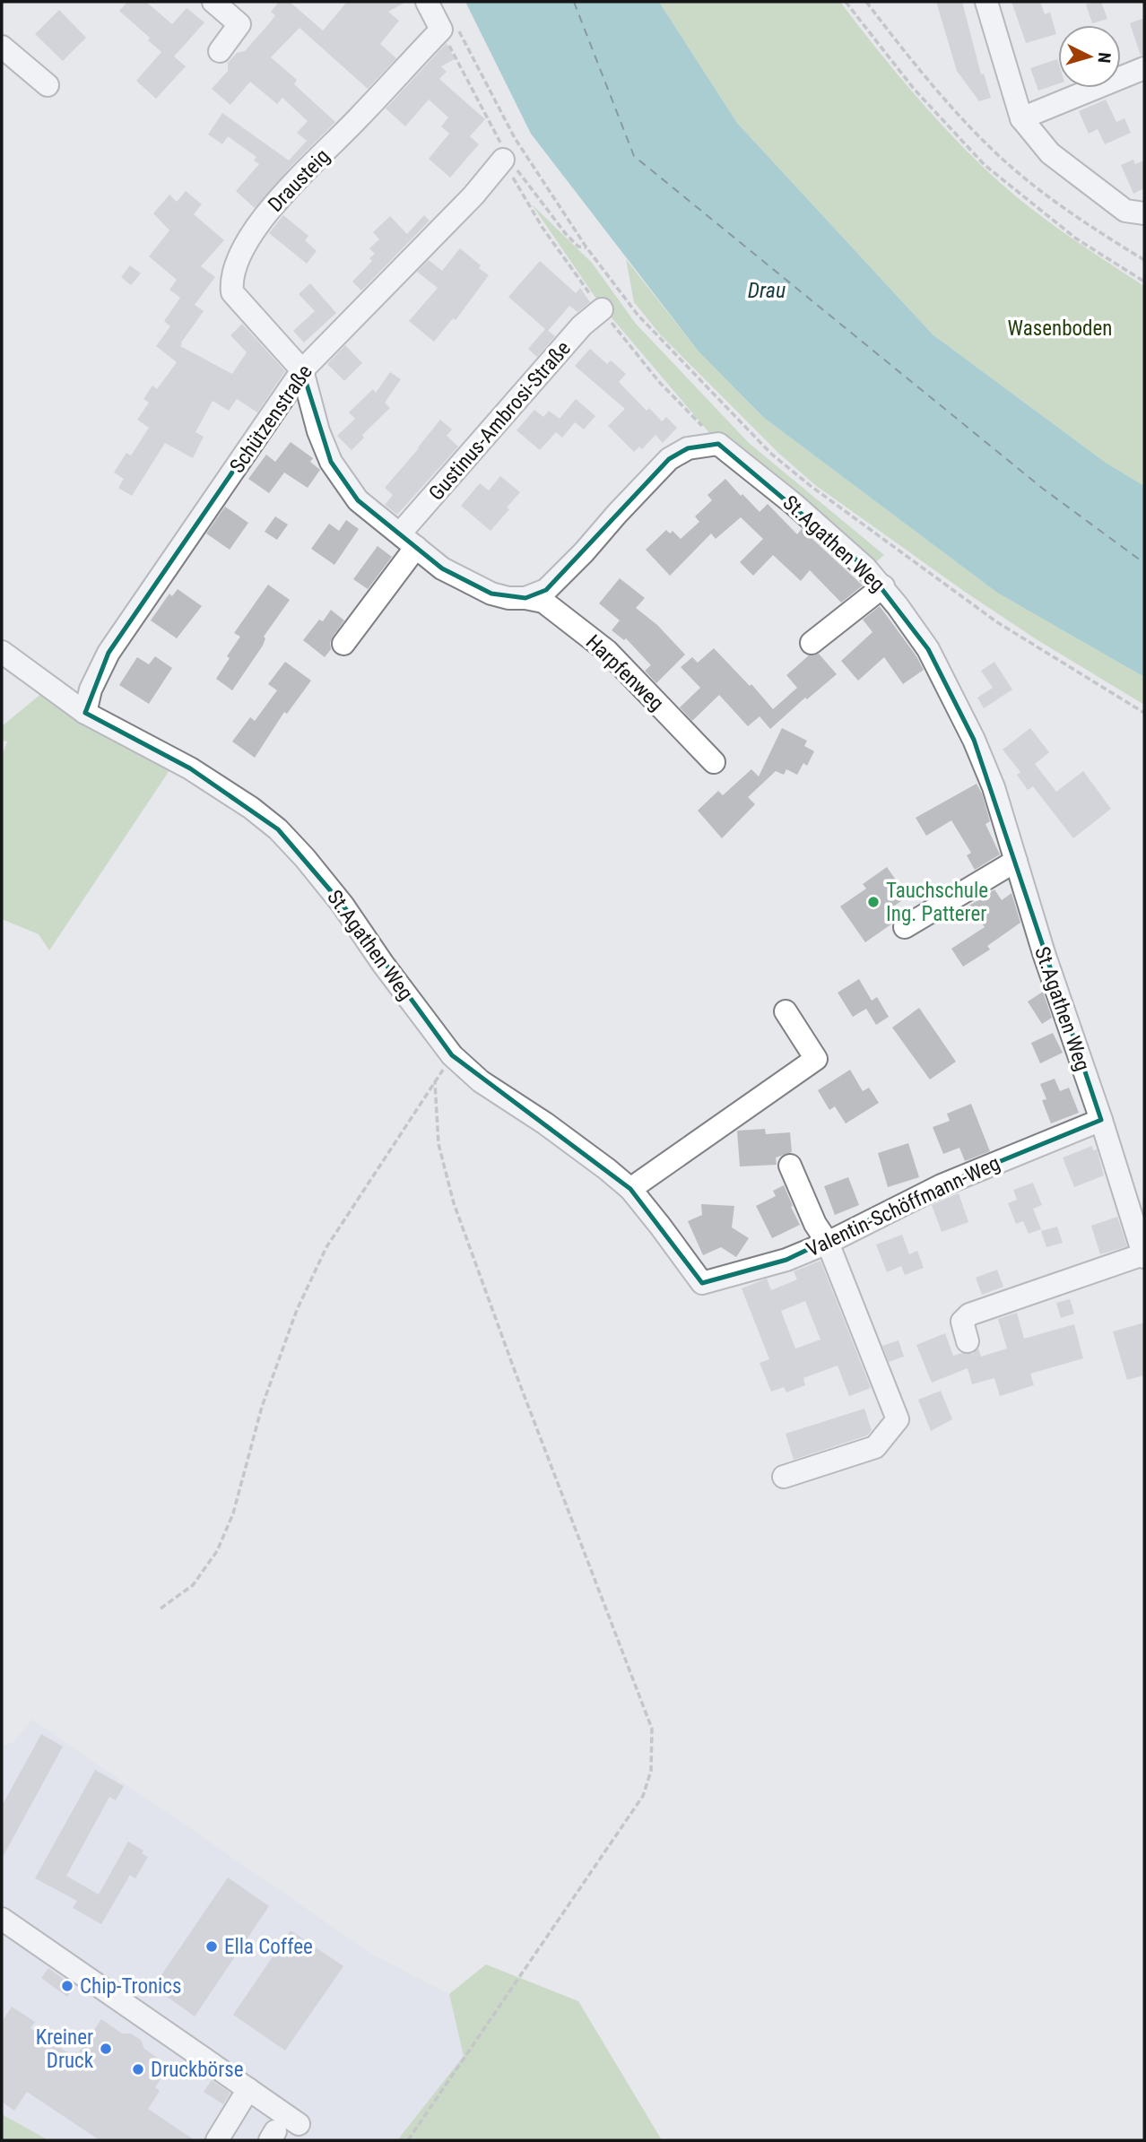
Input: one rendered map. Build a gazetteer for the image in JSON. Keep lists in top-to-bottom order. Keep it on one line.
{"streets":{"street":["Drausteig","Schützenstraße","Gustinus-Ambrosi-Straße","St.Agathen Weg","Harpfenweg","Valentin-Schöffmann-Weg"]},"crossings":[["Drausteig","Schützenstraße"],["Schützenstraße","St.Agathen Weg"],["St.Agathen Weg","Valentin-Schöffmann-Weg"]],"water":["Drau"],"parks":["Wasenboden"],"places":["Tauchschule Ing. Patterer","Ella Coffee","Chip-Tronics","Kreiner Druck","Druckbörse"],"north":"right"}
